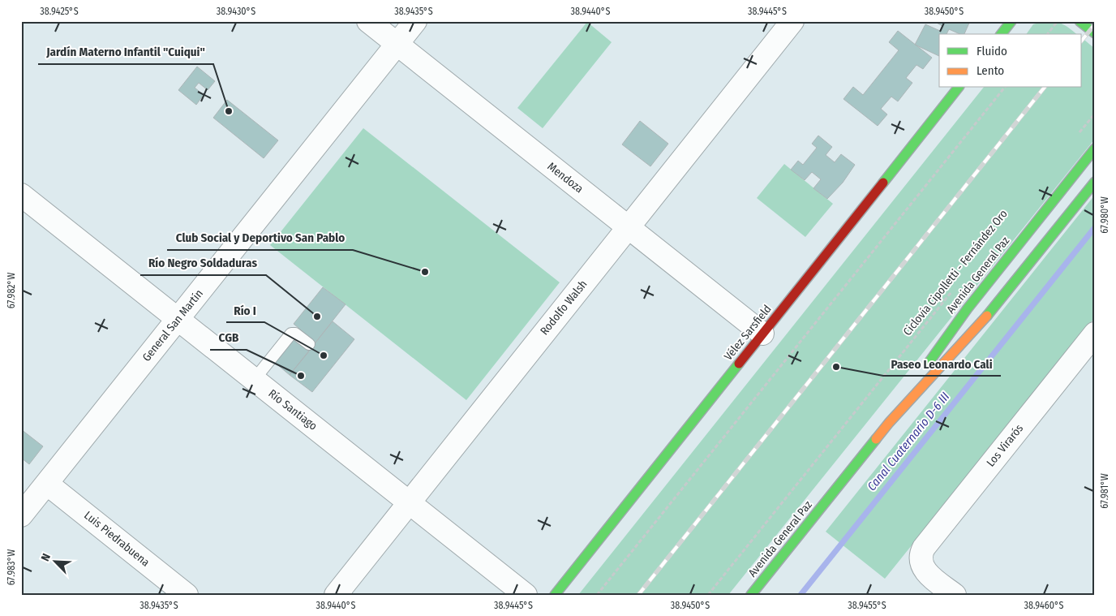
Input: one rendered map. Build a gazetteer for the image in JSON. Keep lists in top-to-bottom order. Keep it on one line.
{"streets":{"main road":["Avenida General Paz","Vélez Sarsfield"],"street":["Mendoza","Rodolfo Walsh","General San Martín","Río Santiago","Los Virarós","Luis Piedrabuena"],"path":["Ciclovía Cipolletti - Fernández Oro"]},"crossings":[["Mendoza","Rodolfo Walsh"],["Mendoza","General San Martín"],["Mendoza","Vélez Sarsfield"],["Rodolfo Walsh","Río Santiago"],["General San Martín","Río Santiago"],["General San Martín","Luis Piedrabuena"]],"water":["Canal Cuaternario D-6 III"],"places":["Jardín Materno Infantil \"Cuiqui\"","Club Social y Deportivo San Pablo","Río Negro Soldaduras","Río I","Paseo Leonardo Cali","CGB"],"legend":["Fluido","Lento"],"north":"top left","coordinates":["38.9425°S","38.9430°S","38.9435°S","38.9440°S","38.9445°S","38.9450°S","67.980°W","67.982°W","67.981°W","67.983°W","38.9455°S","38.9460°S"]}
